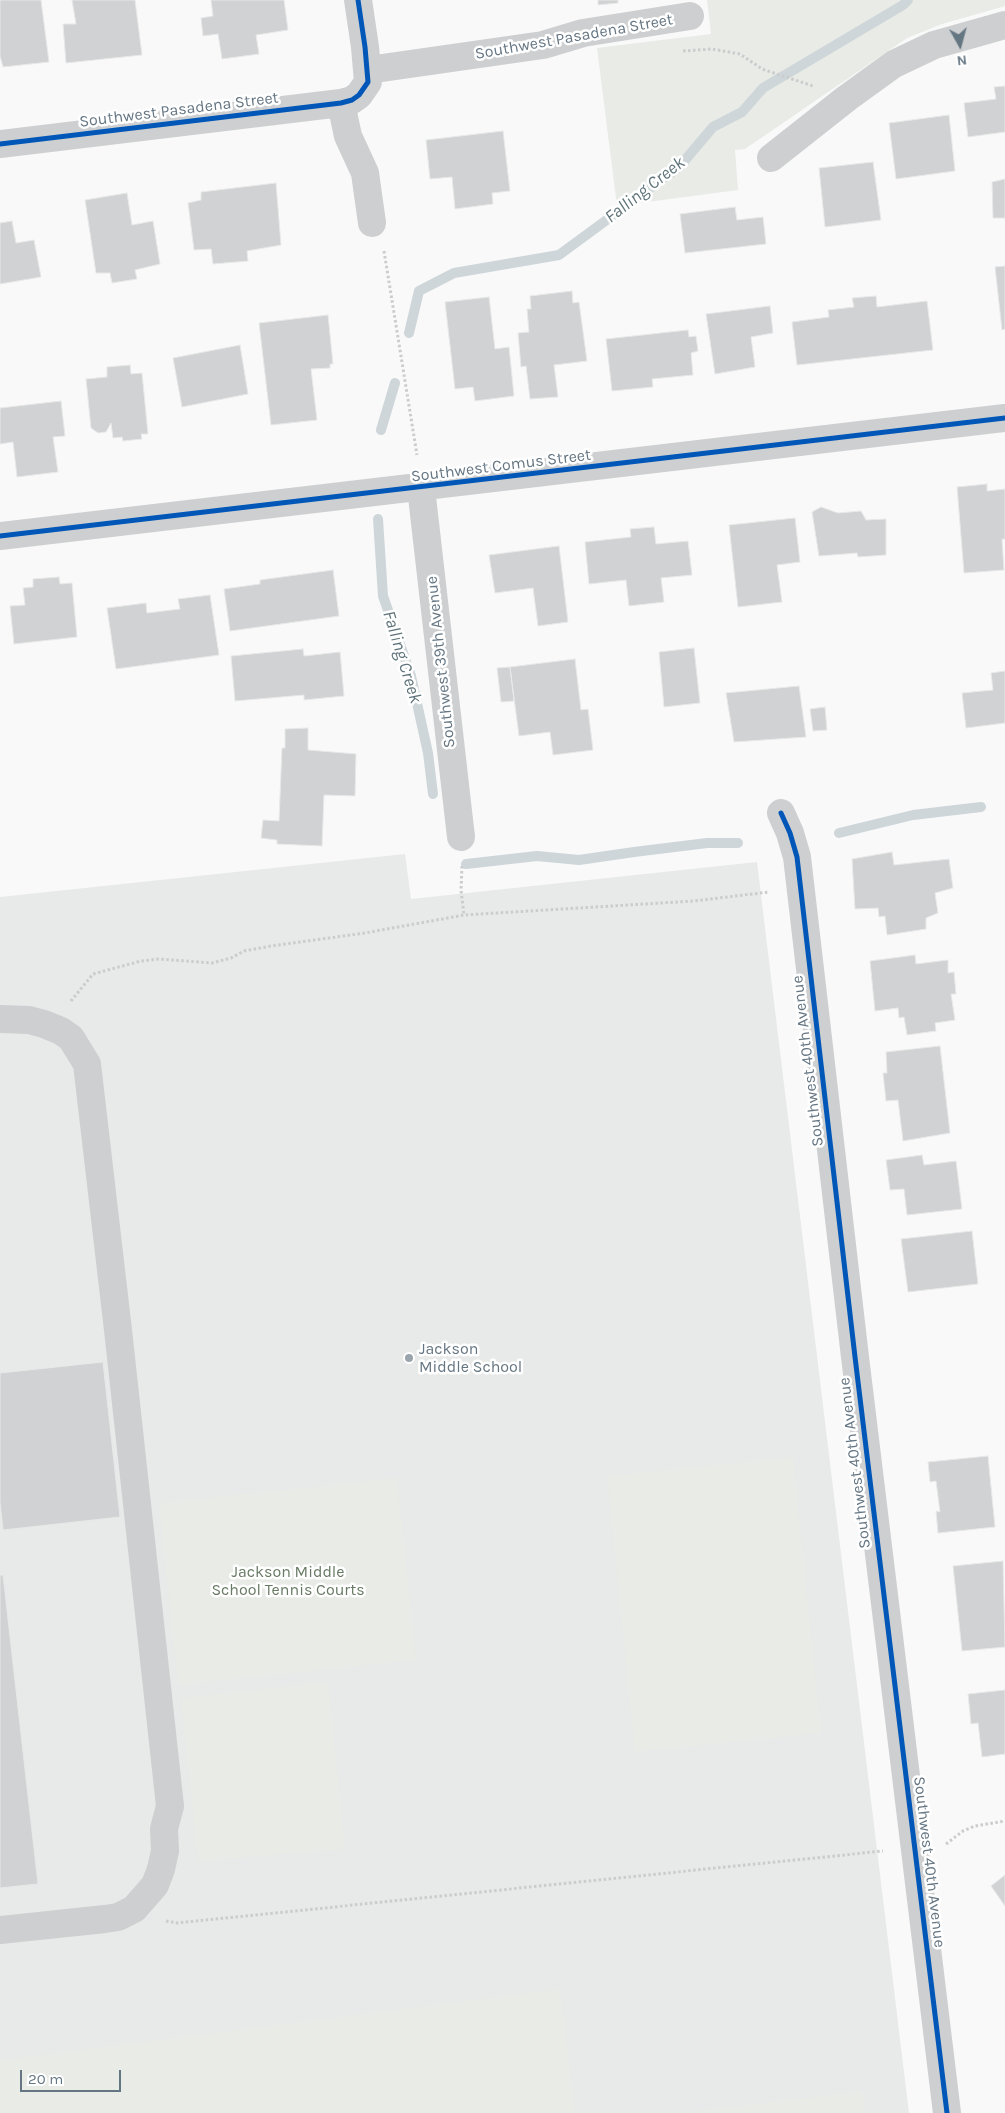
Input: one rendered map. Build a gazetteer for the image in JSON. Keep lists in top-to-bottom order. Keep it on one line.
{"streets":{"street":["Southwest Pasadena Street","Southwest Comus Street","Southwest 39th Avenue","Southwest 40th Avenue"]},"crossings":[["Southwest Comus Street","Southwest 39th Avenue"]],"water":["Falling Creek"],"parks":["Jackson Middle School Tennis Courts"],"places":["Jackson Middle School"],"scale_bar":"20 m","north":"bottom"}
